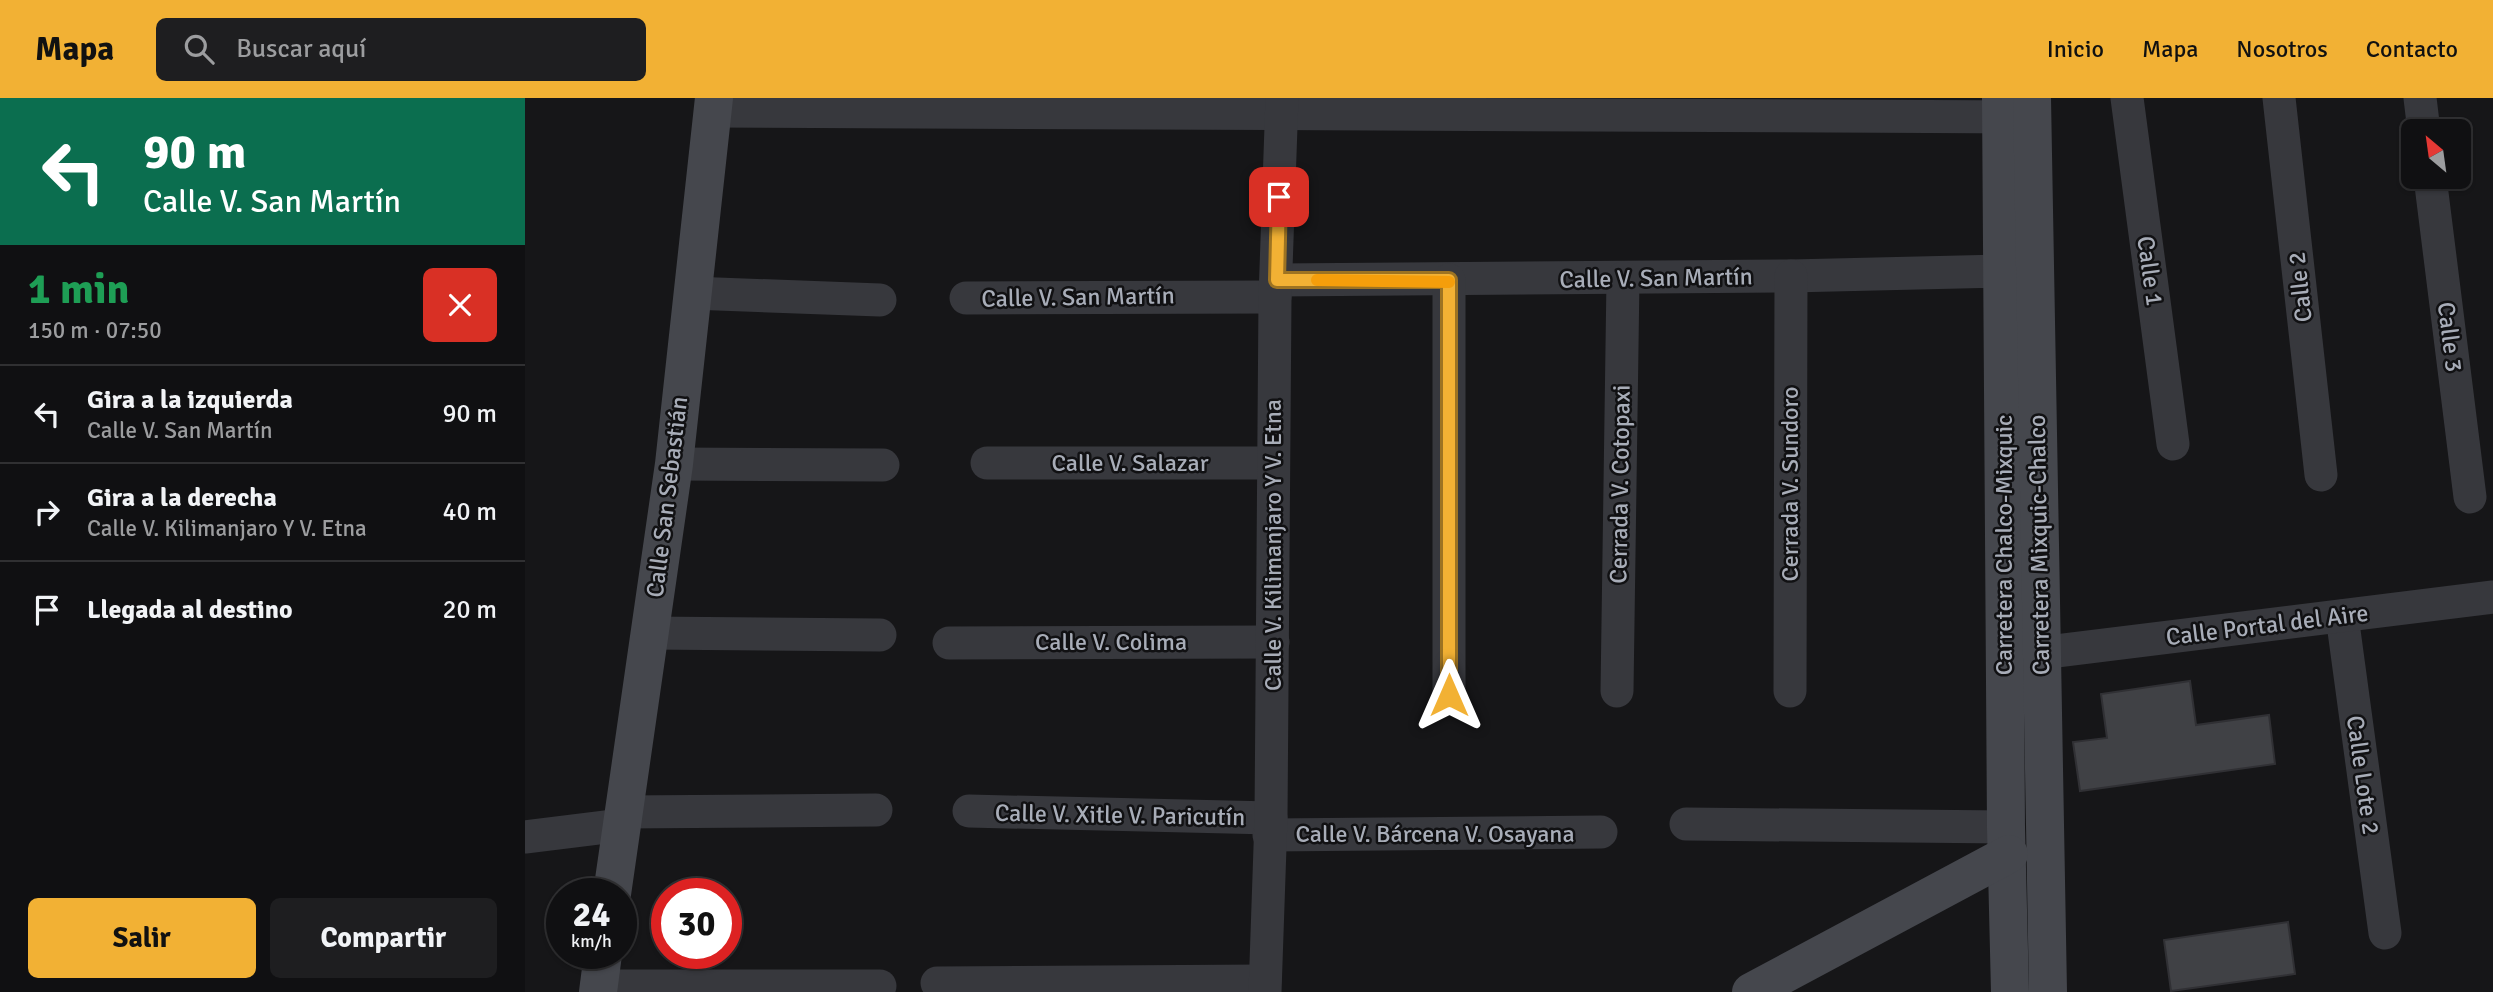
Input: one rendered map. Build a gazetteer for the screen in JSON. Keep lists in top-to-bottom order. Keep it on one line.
{"streets":{"main road":["Calle San Sebastián","Carretera Chalco-Mixquic","Carretera Mixquic-Chalco"],"street":["Calle 1","Calle V. San Martín","Calle 2","Calle 3","Calle V. Salazar","Cerrada V. Cotopaxi","Cerrada V. Sundoro","Calle V. Kilimanjaro Y V. Etna","Calle Portal del Aire","Calle V. Colima","Calle Lote 2","Calle V. Xitle V. Paricutín","Calle V. Bárcena V. Osayana"]},"crossings":[["Calle V. San Martín","Cerrada V. Cotopaxi"],["Calle V. San Martín","Cerrada V. Sundoro"],["Calle V. San Martín","Calle V. Kilimanjaro Y V. Etna"],["Calle V. San Martín","Carretera Chalco-Mixquic"],["Calle V. San Martín","Carretera Mixquic-Chalco"],["Calle V. Salazar","Calle V. Kilimanjaro Y V. Etna"],["Calle V. Kilimanjaro Y V. Etna","Calle V. Colima"],["Calle V. Kilimanjaro Y V. Etna","Calle V. Xitle V. Paricutín"],["Calle V. Kilimanjaro Y V. Etna","Calle V. Bárcena V. Osayana"],["Carretera Chalco-Mixquic","Carretera Mixquic-Chalco"],["Carretera Mixquic-Chalco","Calle Portal del Aire"],["Calle Portal del Aire","Calle Lote 2"],["Calle V. Xitle V. Paricutín","Calle V. Bárcena V. Osayana"]],"north":"top left","page":{"header":"Mapa","search":"Buscar aquí","nav":["Inicio","Mapa","Nosotros","Contacto"],"turn":["90 m","Calle V. San Martín"],"heading":["1 min","150 m · 07:50"],"list":[{"name":"Gira a la izquierda","note":"Calle V. San Martín","value":"90 m"},{"name":"Gira a la derecha","note":"Calle V. Kilimanjaro Y V. Etna","value":"40 m"},{"name":"Llegada al destino","value":"20 m"}],"speed":"24 km/h","limit":"30","buttons":["Salir","Compartir"]}}
